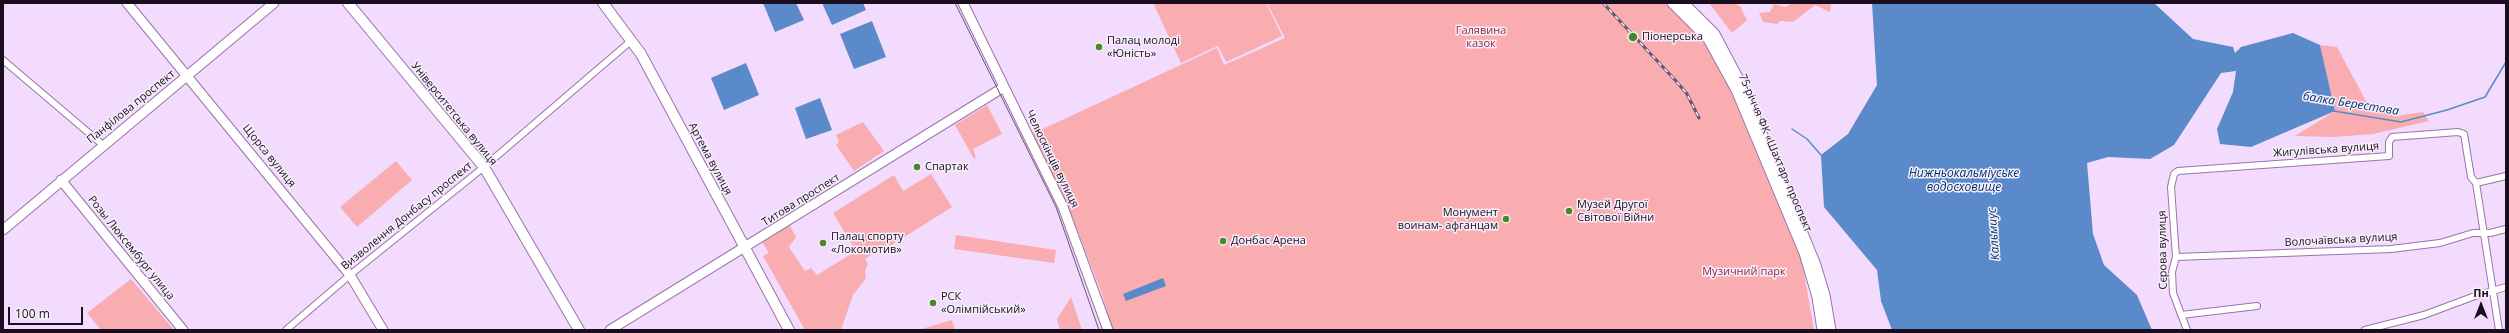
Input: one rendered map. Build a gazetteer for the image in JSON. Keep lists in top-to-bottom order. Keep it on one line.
{"streets":{"main road":["Панфілова проспект","Університетська вулиця","75-річчя ФК «Шахтар» проспект","Щорса вулиця","Артема вулиця","Челюскінців вулиця","Титова проспект","Розы Люксембург улица"],"street":["Жигулівська вулиця","Визволення Донбасу проспект","Волочаївська вулиця","Сєрова вулиця"]},"crossings":[["Панфілова проспект","Щорса вулиця"],["Панфілова проспект","Розы Люксембург улица"],["Університетська вулиця","Визволення Донбасу проспект"],["Жигулівська вулиця","Сєрова вулиця"],["Щорса вулиця","Визволення Донбасу проспект"],["Артема вулиця","Титова проспект"],["Артема вулиця","Визволення Донбасу проспект"],["Челюскінців вулиця","Титова проспект"],["Волочаївська вулиця","Сєрова вулиця"]],"water":["балка Берестова","Нижньокальміуське водосховище","Кальмиус"],"parks":["Галявина казок","Музичний парк"],"places":["Піонерська","Палац молоді «Юність»","Спартак","Музей Другої Світової Війни","Монумент воинам- афганцам","Донбас Арена","Палац спорту «Локомотив»","РСК «Олімпійський»"],"scale_bar":"100 m","north":"top"}
